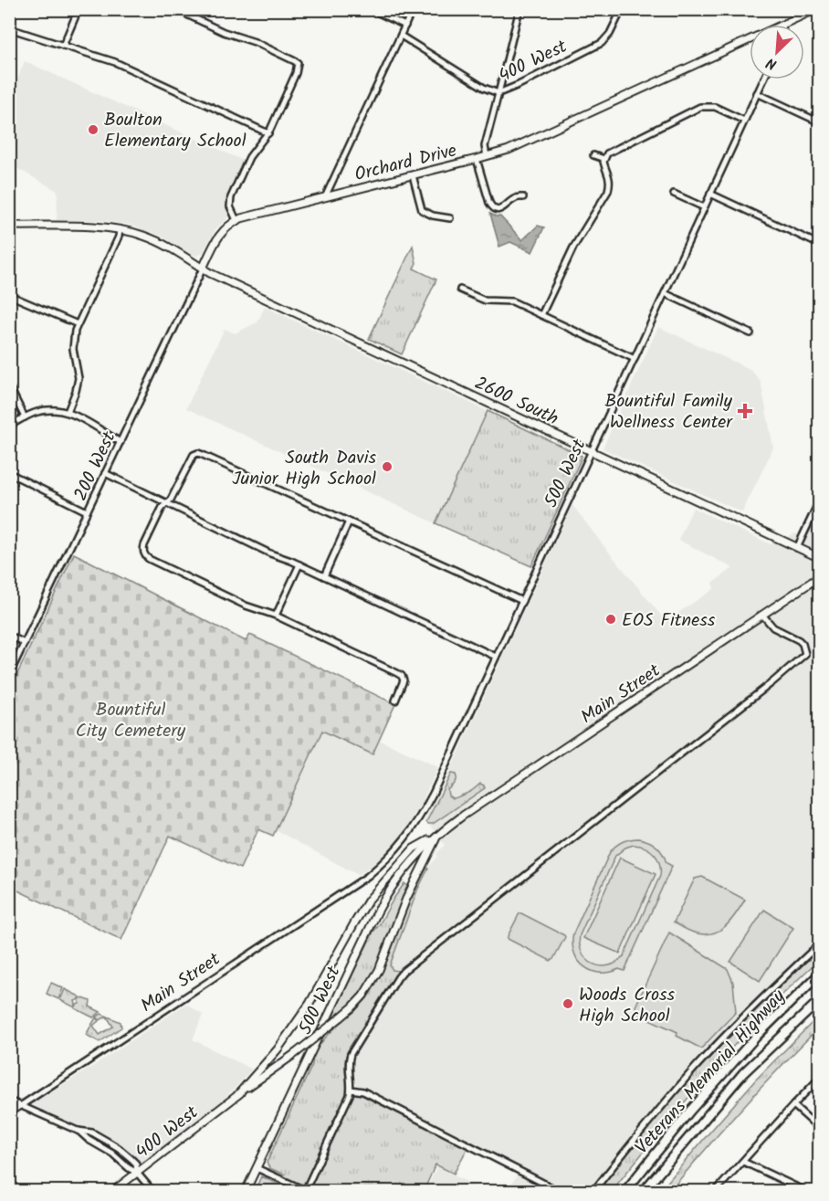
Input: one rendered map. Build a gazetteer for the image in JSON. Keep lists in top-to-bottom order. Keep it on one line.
{"streets":{"highway":["Veterans Memorial Highway"],"main road":["400 West","Orchard Drive","2600 South","500 West","Main Street"],"street":["200 West"]},"crossings":[["400 West","Orchard Drive"],["Orchard Drive","2600 South"],["Orchard Drive","200 West"],["2600 South","200 West"],["2600 South","500 West"],["500 West","Main Street"]],"parks":["Bountiful City Cemetery"],"places":{"other":["Boulton Elementary School","South Davis Junior High School","EOS Fitness","Woods Cross High School"],"health":["Bountiful Family Wellness Center"]},"north":"bottom left"}
